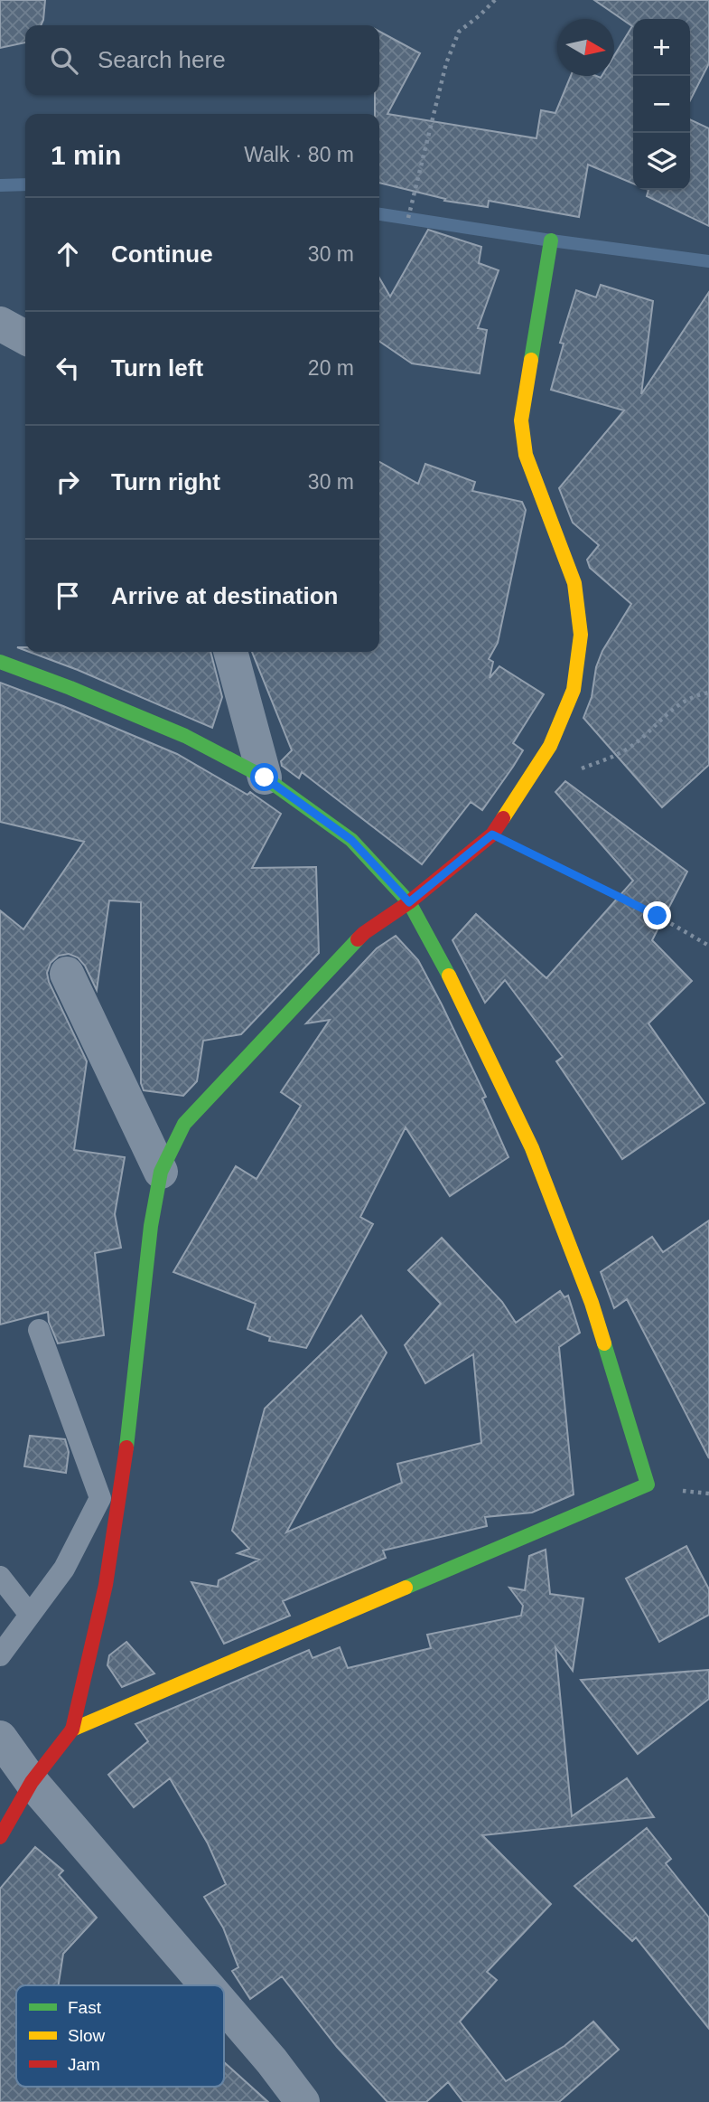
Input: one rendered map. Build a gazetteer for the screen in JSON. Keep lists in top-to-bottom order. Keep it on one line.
{"legend":["Fast","Slow","Jam"],"north":"right","page":{"map_buttons":["+","−"],"search":"Search here","heading":["1 min","Walk · 80 m"],"list":[["Continue","30 m"],["Turn left","20 m"],["Turn right","30 m"],"Arrive at destination"]}}
